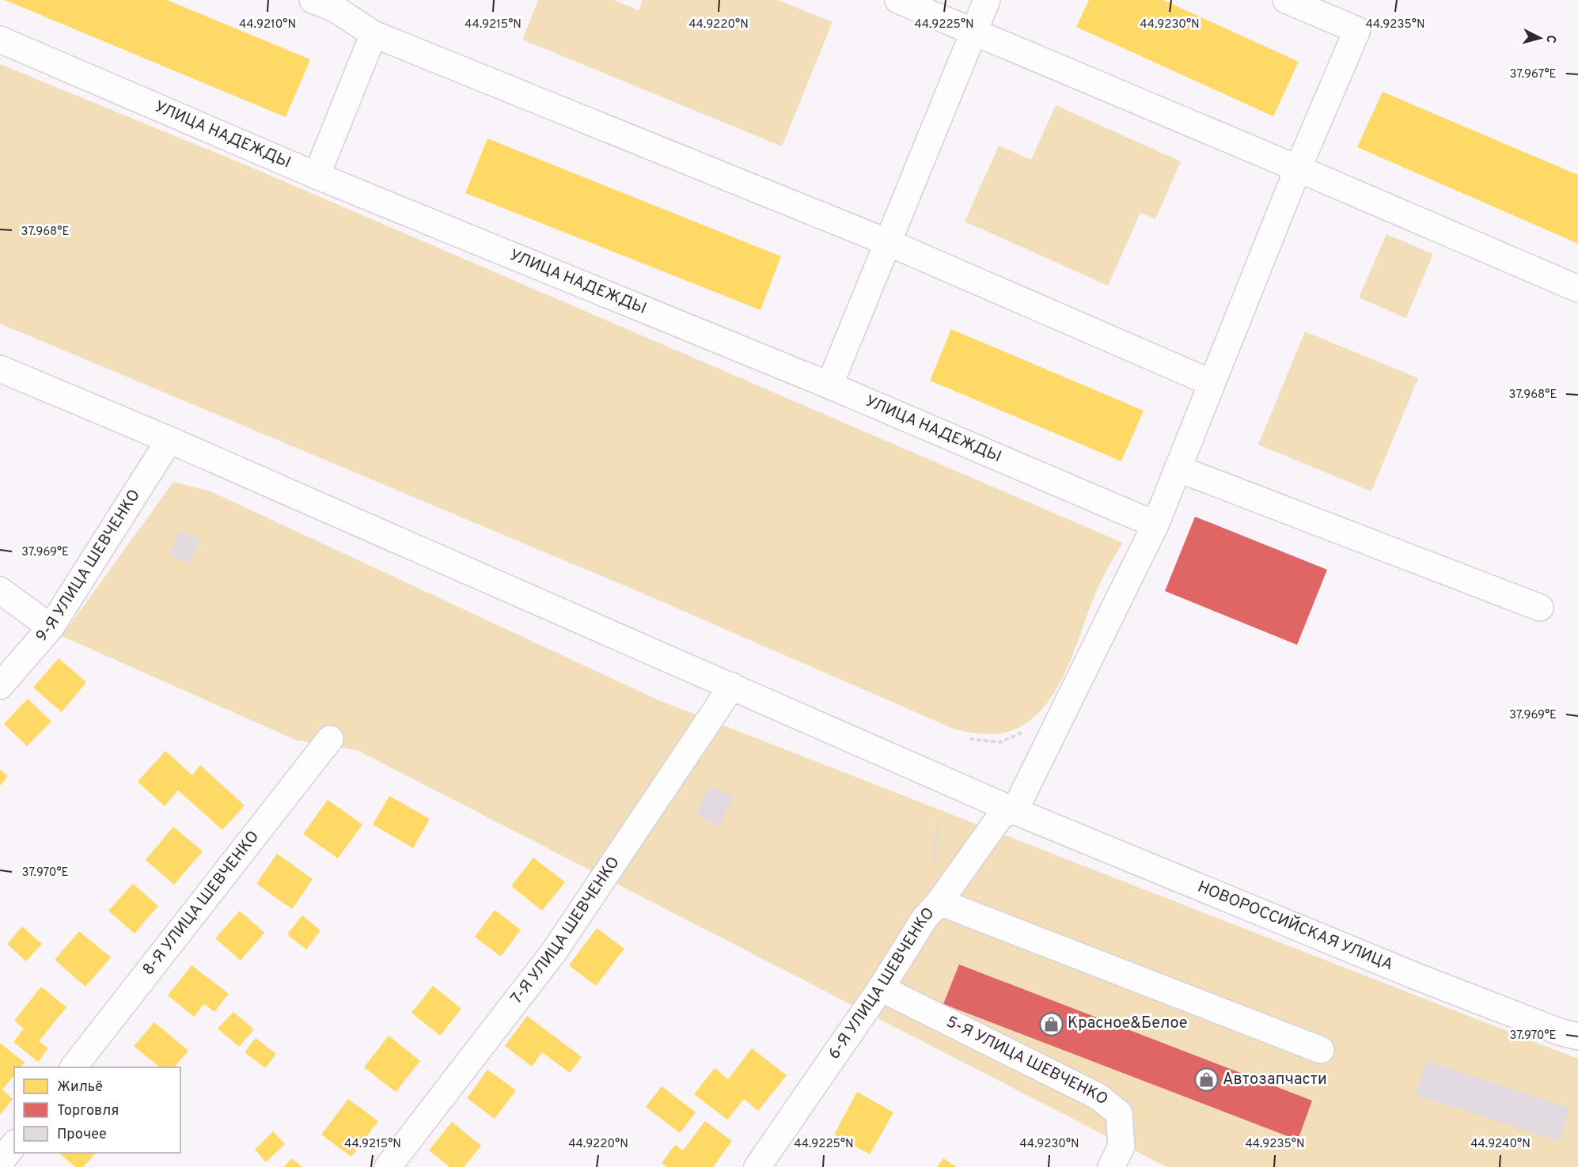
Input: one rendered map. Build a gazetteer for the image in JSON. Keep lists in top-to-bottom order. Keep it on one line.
{"streets":{"street":["УЛИЦА НАДЕЖДЫ","9-Я УЛИЦА ШЕВЧЕНКО","8-Я УЛИЦА ШЕВЧЕНКО","НОВОРОССИЙСКАЯ УЛИЦА","7-Я УЛИЦА ШЕВЧЕНКО","6-Я УЛИЦА ШЕВЧЕНКО","5-Я УЛИЦА ШЕВЧЕНКО"]},"crossings":[["9-Я УЛИЦА ШЕВЧЕНКО","НОВОРОССИЙСКАЯ УЛИЦА"],["НОВОРОССИЙСКАЯ УЛИЦА","7-Я УЛИЦА ШЕВЧЕНКО"],["НОВОРОССИЙСКАЯ УЛИЦА","6-Я УЛИЦА ШЕВЧЕНКО"],["6-Я УЛИЦА ШЕВЧЕНКО","5-Я УЛИЦА ШЕВЧЕНКО"]],"places":{"shop":["Красное&Белое","Автозапчасти"]},"legend":["Жильё","Торговля","Прочее"],"north":"right","coordinates":["44.9210°N","44.9215°N","44.9220°N","44.9225°N","44.9230°N","44.9235°N","37.967°E","37.968°E","37.969°E","37.970°E","44.9240°N"]}
